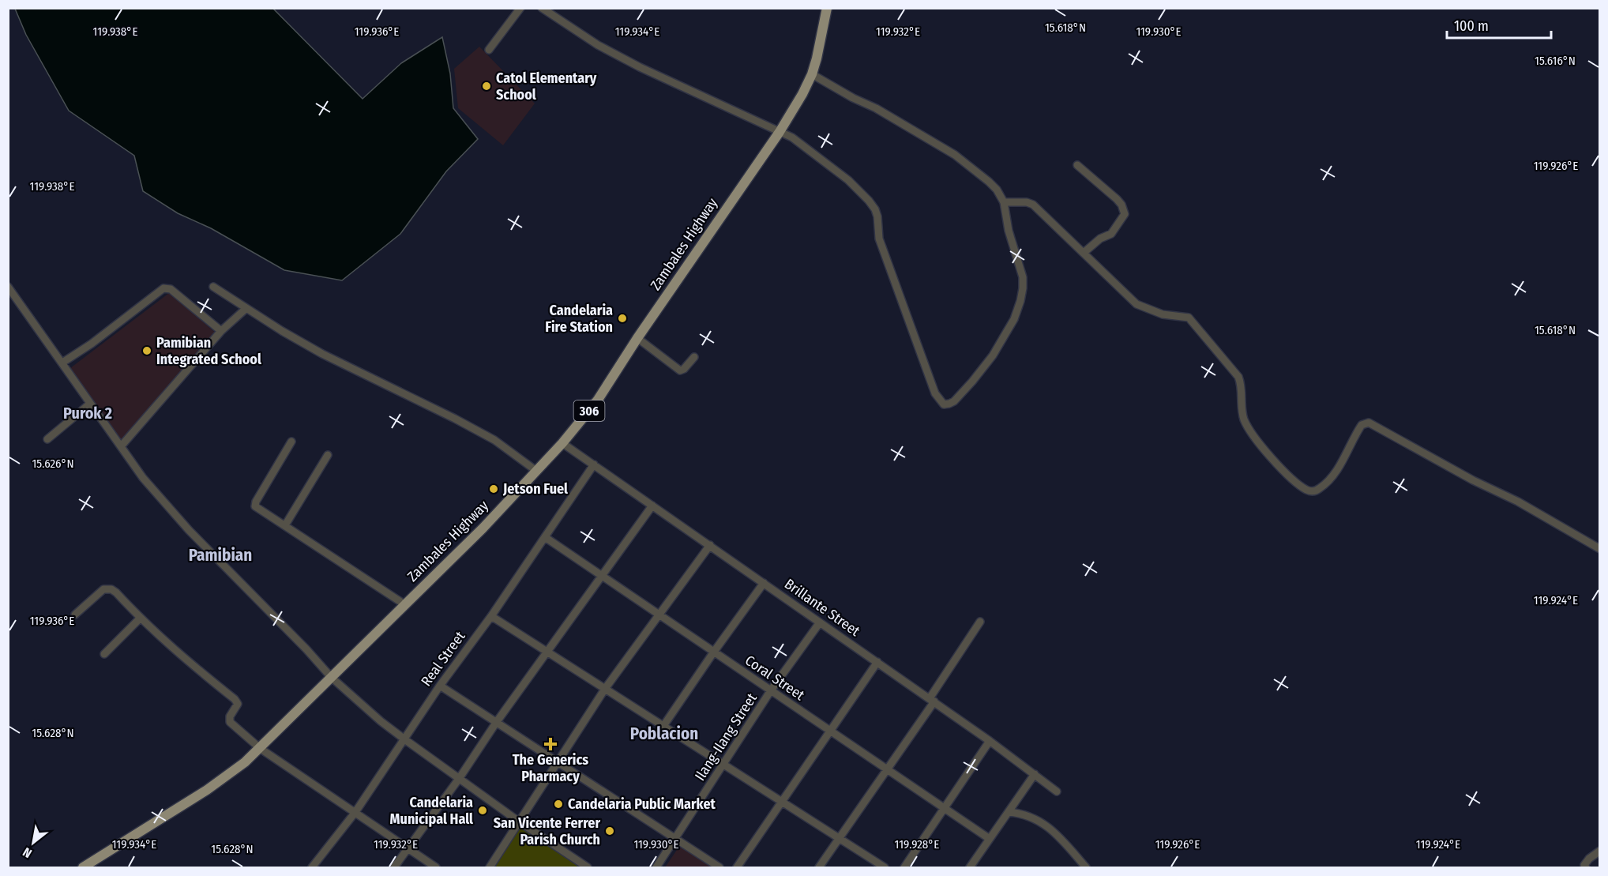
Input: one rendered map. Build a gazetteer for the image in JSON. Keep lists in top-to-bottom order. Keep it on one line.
{"streets":{"main road":["Zambales Highway","306"],"street":["Brillante Street","Real Street","Coral Street","Ilang-Ilang Street"]},"crossings":[["Zambales Highway","Brillante Street"],["Brillante Street","Real Street"],["Brillante Street","Ilang-Ilang Street"],["Real Street","Coral Street"],["Coral Street","Ilang-Ilang Street"]],"districts":["Purok 2","Pamibian","Poblacion"],"places":{"other":["Catol Elementary School","Candelaria Fire Station","Pamibian Integrated School","Jetson Fuel","Candelaria Public Market","Candelaria Municipal Hall","San Vicente Ferrer Parish Church"],"health":["The Generics Pharmacy"]},"scale_bar":"100 m","north":"bottom left","coordinates":["15.618°N","119.936°E","119.938°E","119.934°E","119.932°E","119.930°E","15.616°N","119.926°E","15.626°N","119.924°E","15.628°N","119.928°E"]}
